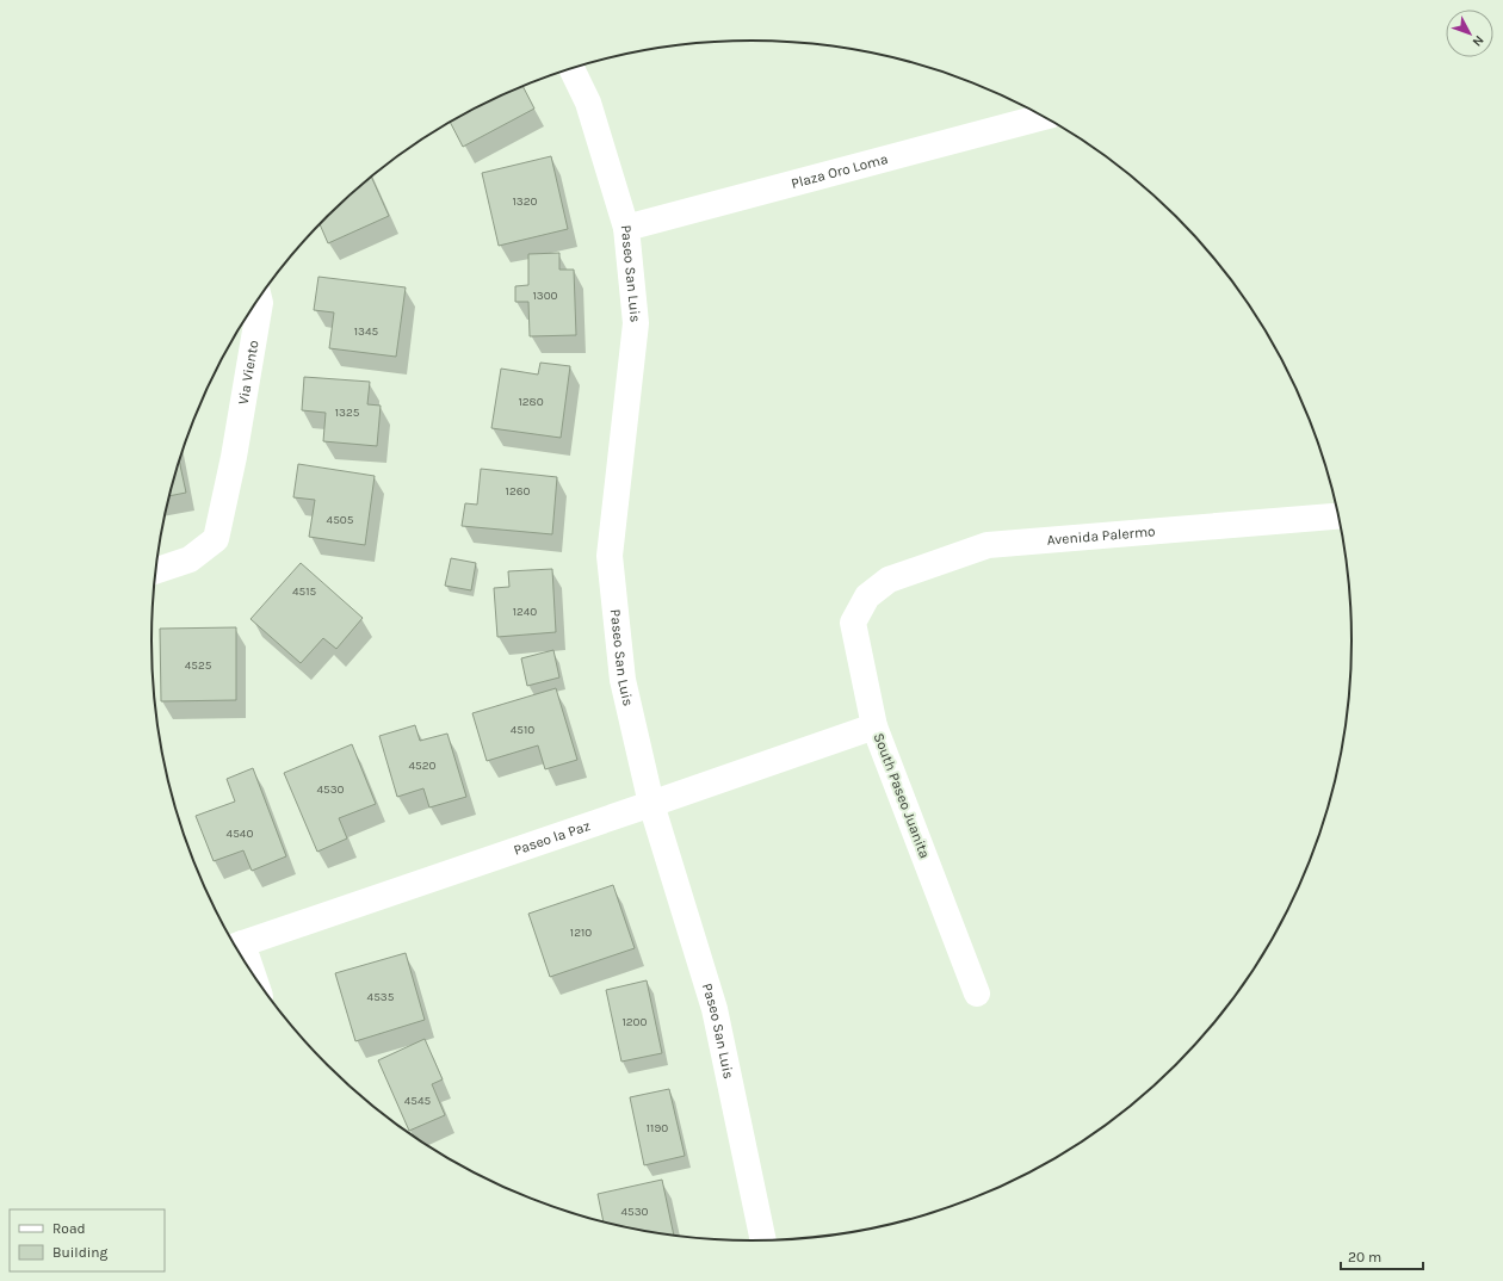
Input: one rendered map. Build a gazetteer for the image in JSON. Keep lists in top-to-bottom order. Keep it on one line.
{"streets":{"street":["Plaza Oro Loma","Paseo San Luis","Via Viento","Avenida Palermo","South Paseo Juanita","Paseo la Paz"]},"crossings":[["Plaza Oro Loma","Paseo San Luis"],["Paseo San Luis","Paseo la Paz"],["Avenida Palermo","South Paseo Juanita"],["South Paseo Juanita","Paseo la Paz"]],"house_numbers":["1320","1300","1345","1280","1325","1260","4505","4515","1240","4525","4510","4520","4530","4540","1210","4535","1200","4545","1190","4530"],"legend":["Road","Building"],"scale_bar":"20 m","north":"bottom right"}
